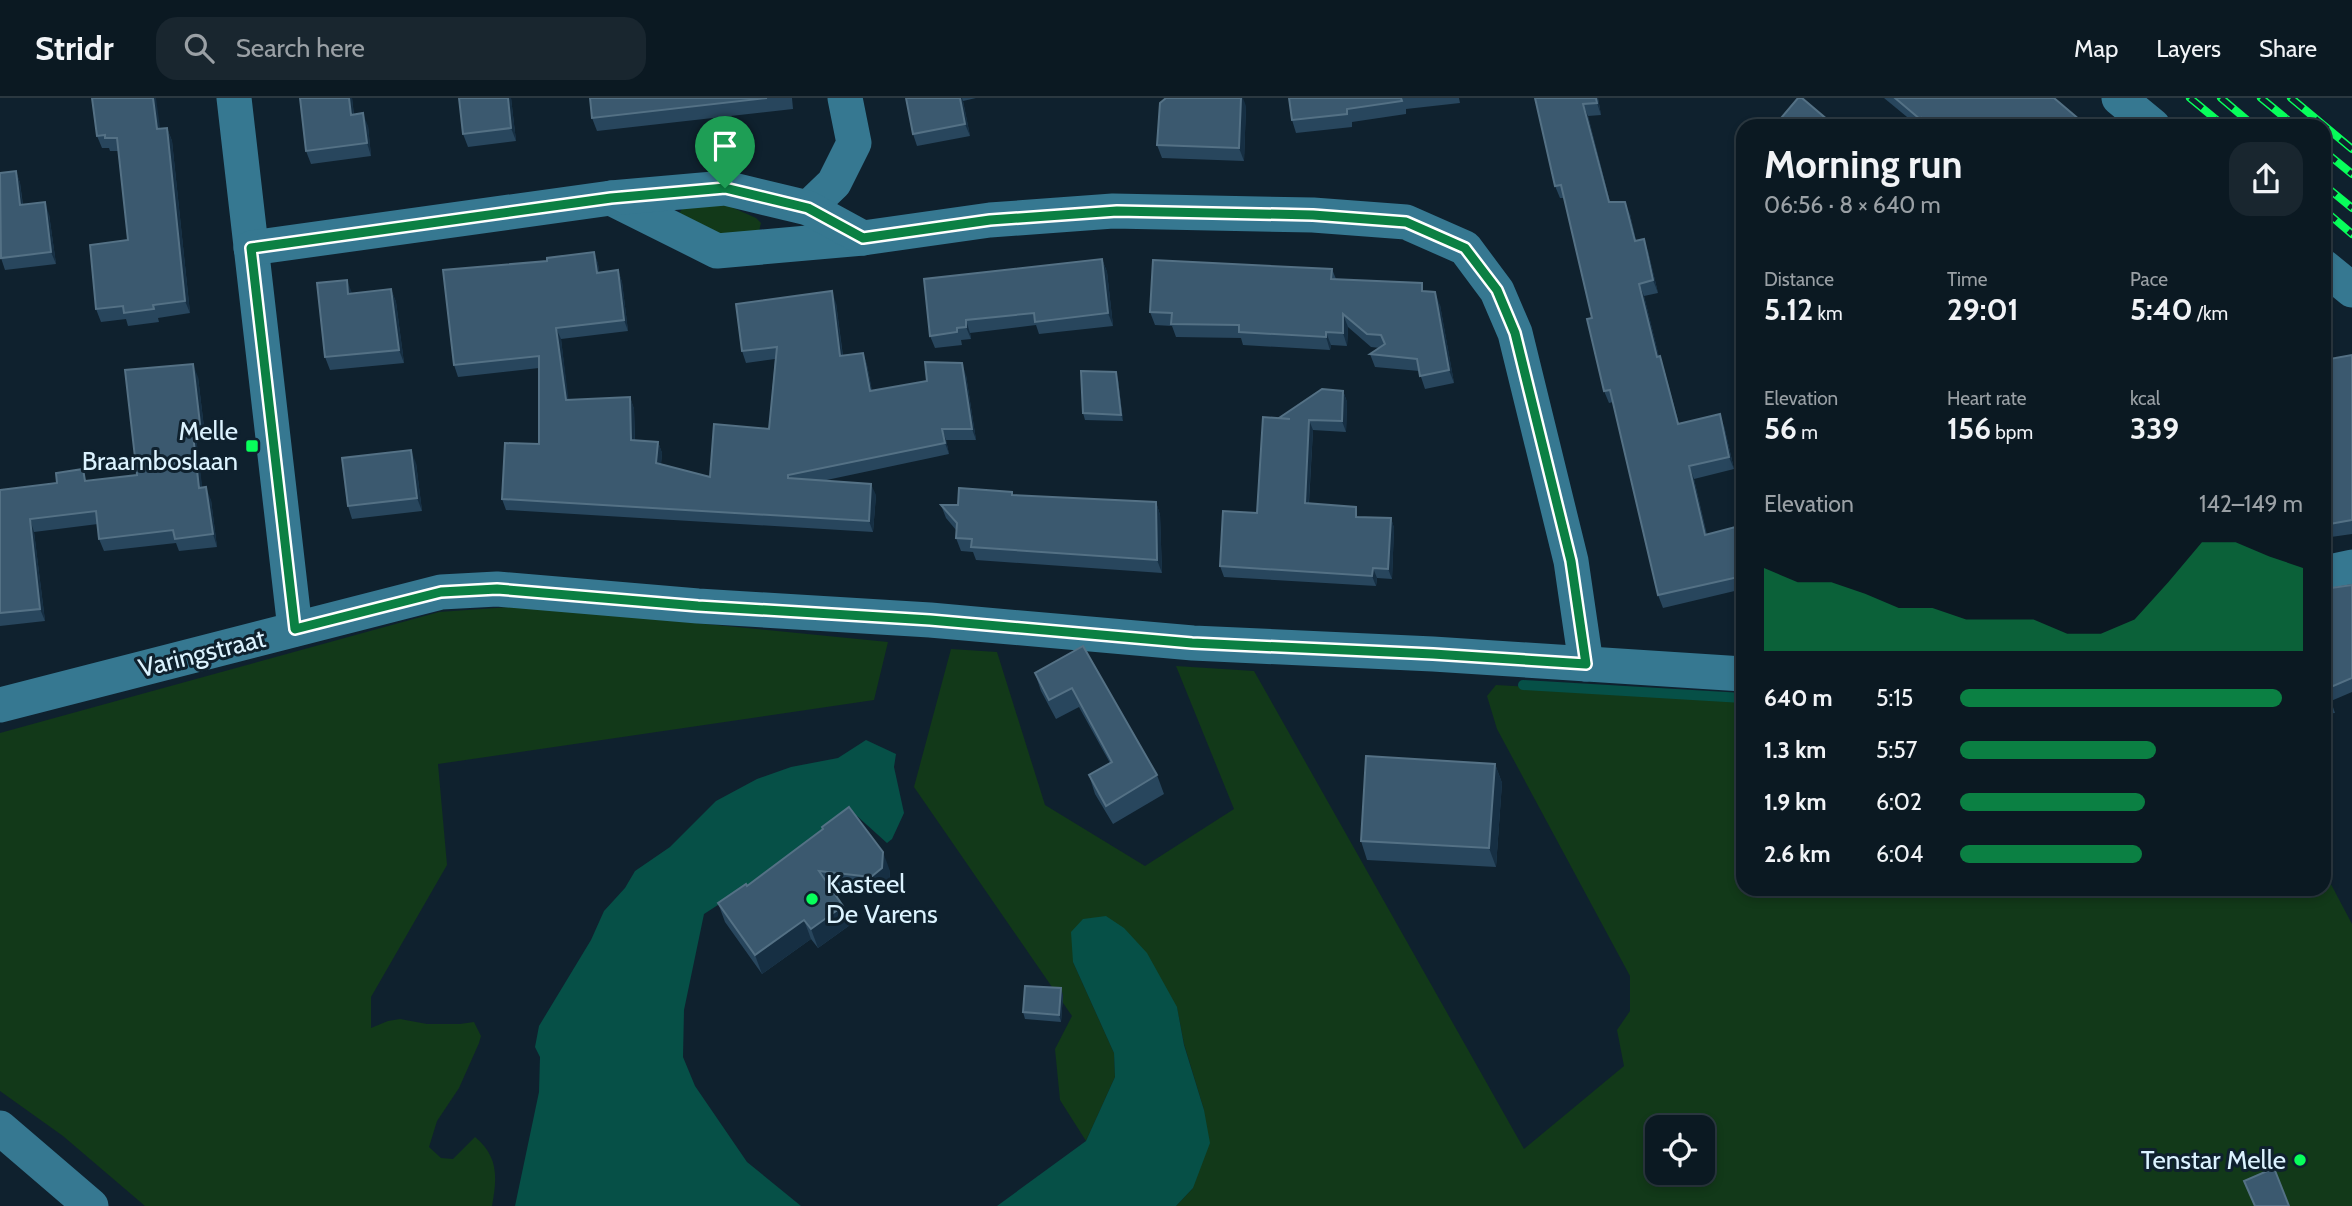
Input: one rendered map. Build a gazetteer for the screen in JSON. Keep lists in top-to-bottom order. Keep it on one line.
{"streets":{"street":["Varingstraat"]},"places":{"transit":["Melle Braamboslaan"],"other":["Kasteel De Varens","Tenstar Melle"]},"page":{"header":"Stridr","search":"Search here","nav":["Map","Layers","Share"],"heading":["Morning run","06:56 · 8 × 640 m"],"stats":[["Distance","5.12 km"],["Time","29:01"],["Pace","5:40 /km"],["Elevation","56 m"],["Heart rate","156 bpm"],["kcal","339"]],"chart":["Elevation","142–149 m"],"list":[{"name":"640 m","note":"5:15"},{"name":"1.3 km","note":"5:57"},{"name":"1.9 km","note":"6:02"},{"name":"2.6 km","note":"6:04"}]}}
